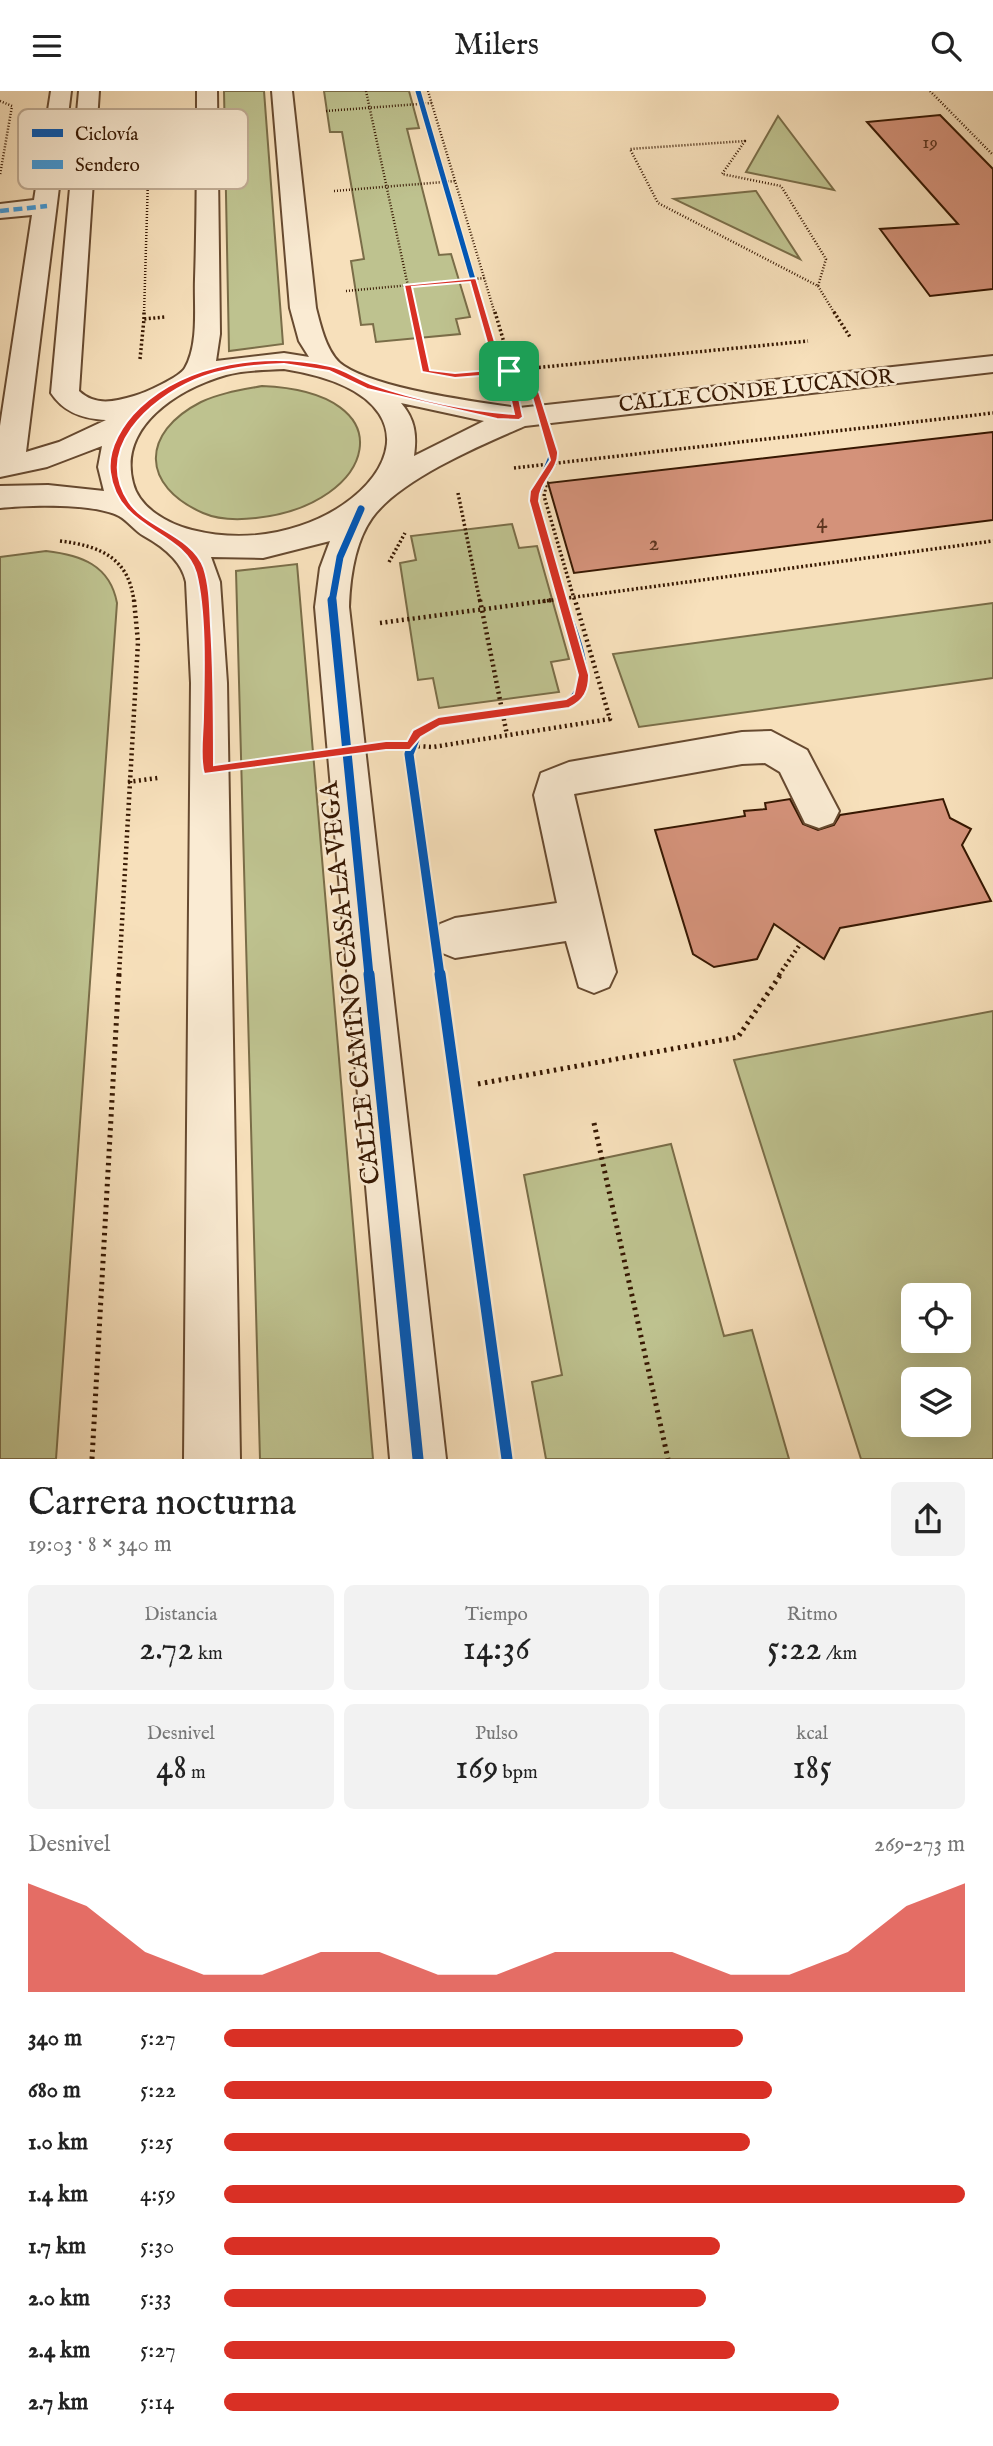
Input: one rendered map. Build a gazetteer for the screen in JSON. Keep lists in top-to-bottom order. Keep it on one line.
{"streets":{"street":["CALLE CONDE LUCANOR","CALLE CAMINO CASA LA VEGA"]},"crossings":[["CALLE CONDE LUCANOR","CALLE CAMINO CASA LA VEGA"]],"house_numbers":["19","4","2"],"legend":["Ciclovía","Sendero"],"page":{"header":"Milers","heading":["Carrera nocturna","19:03 · 8 × 340 m"],"stats":[["Distancia","2.72 km"],["Tiempo","14:36"],["Ritmo","5:22 /km"],["Desnivel","48 m"],["Pulso","169 bpm"],["kcal","185"]],"chart":["Desnivel","269–273 m"],"list":[{"name":"340 m","note":"5:27"},{"name":"680 m","note":"5:22"},{"name":"1.0 km","note":"5:25"},{"name":"1.4 km","note":"4:59"},{"name":"1.7 km","note":"5:30"},{"name":"2.0 km","note":"5:33"},{"name":"2.4 km","note":"5:27"},{"name":"2.7 km","note":"5:14"}]}}
